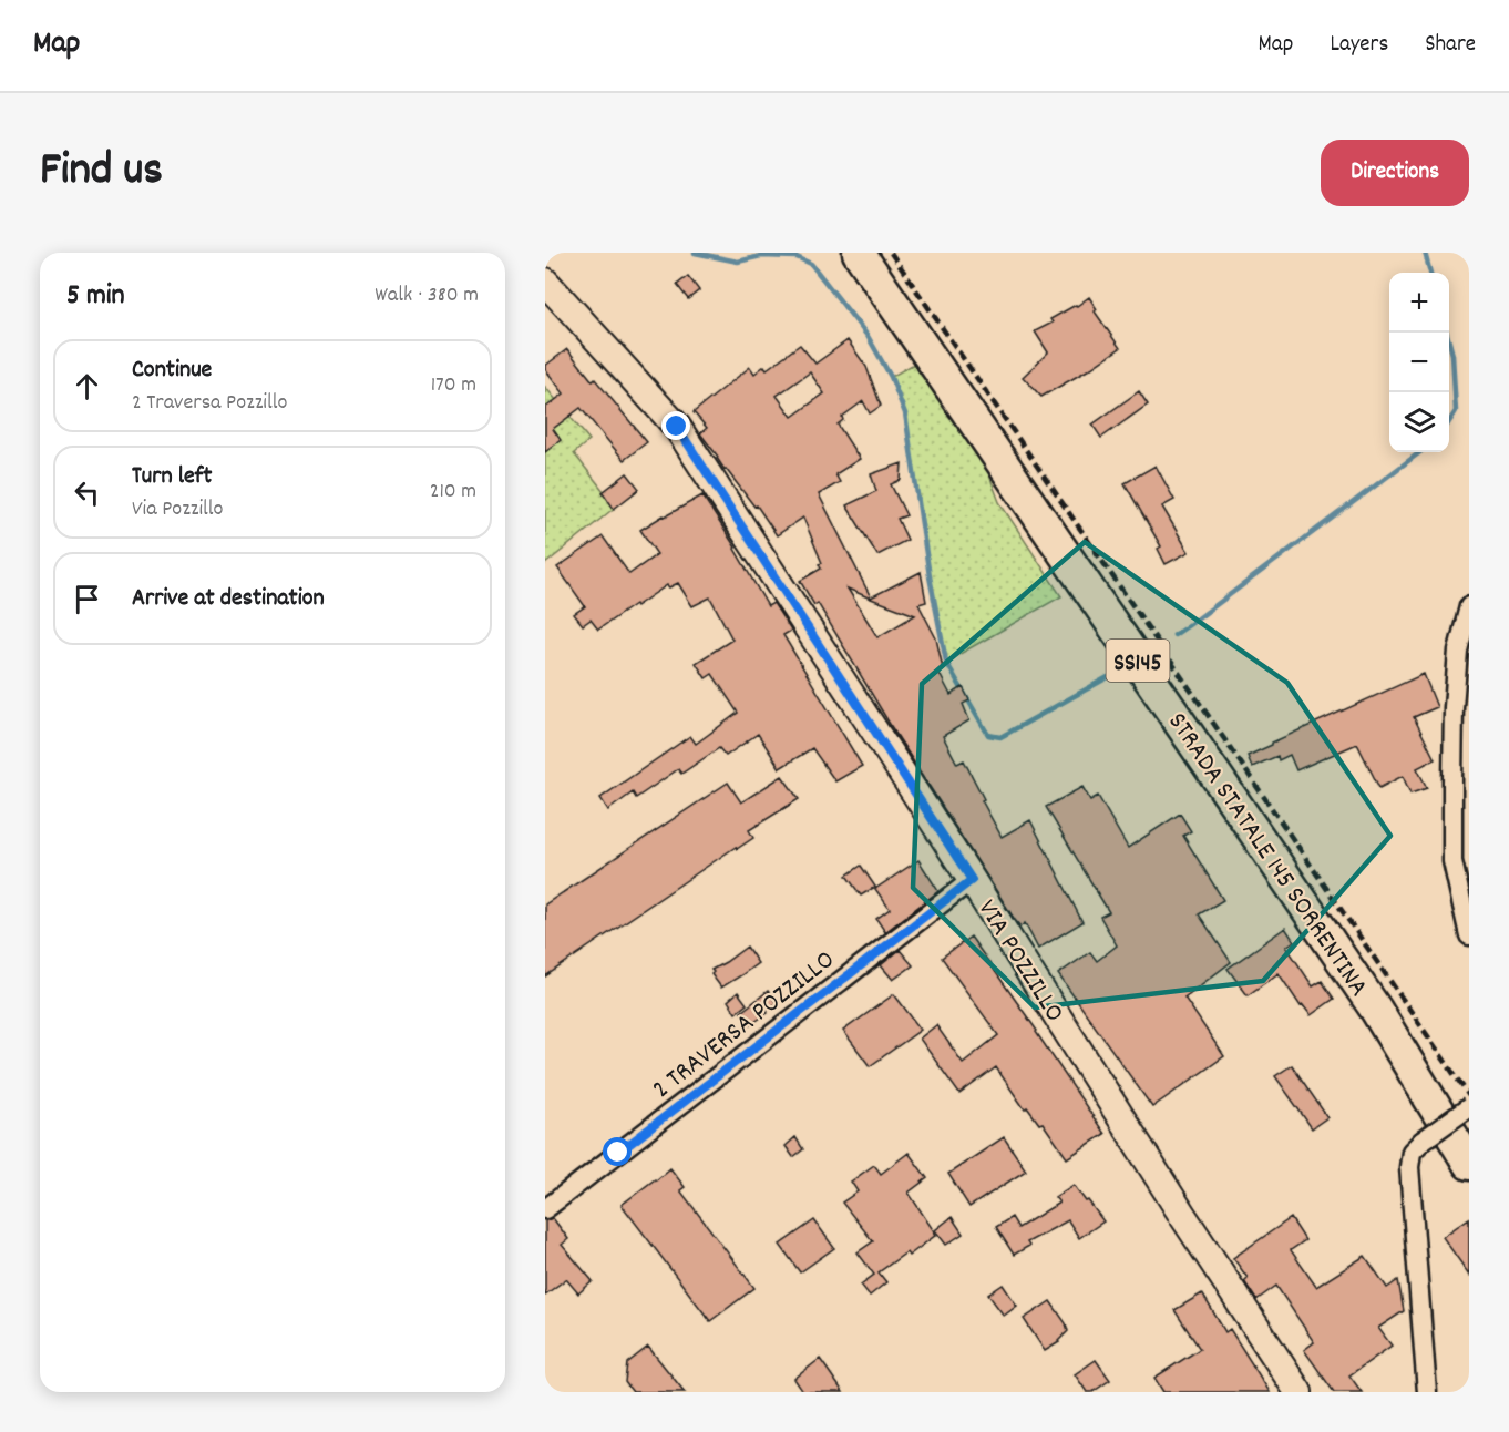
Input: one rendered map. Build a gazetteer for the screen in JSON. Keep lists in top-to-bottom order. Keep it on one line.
{"streets":{"highway":["SS145","STRADA STATALE 145 SORRENTINA"],"main road":["VIA POZZILLO"],"street":["2 TRAVERSA POZZILLO"]},"crossings":[["VIA POZZILLO","2 TRAVERSA POZZILLO"]],"page":{"header":"Map","nav":["Map","Layers","Share"],"title":"Find us","buttons":"Directions","heading":["5 min","Walk · 380 m"],"map_buttons":["+","−"],"list":[["Continue","2 Traversa Pozzillo","170 m"],["Turn left","Via Pozzillo","210 m"],"Arrive at destination"]}}
